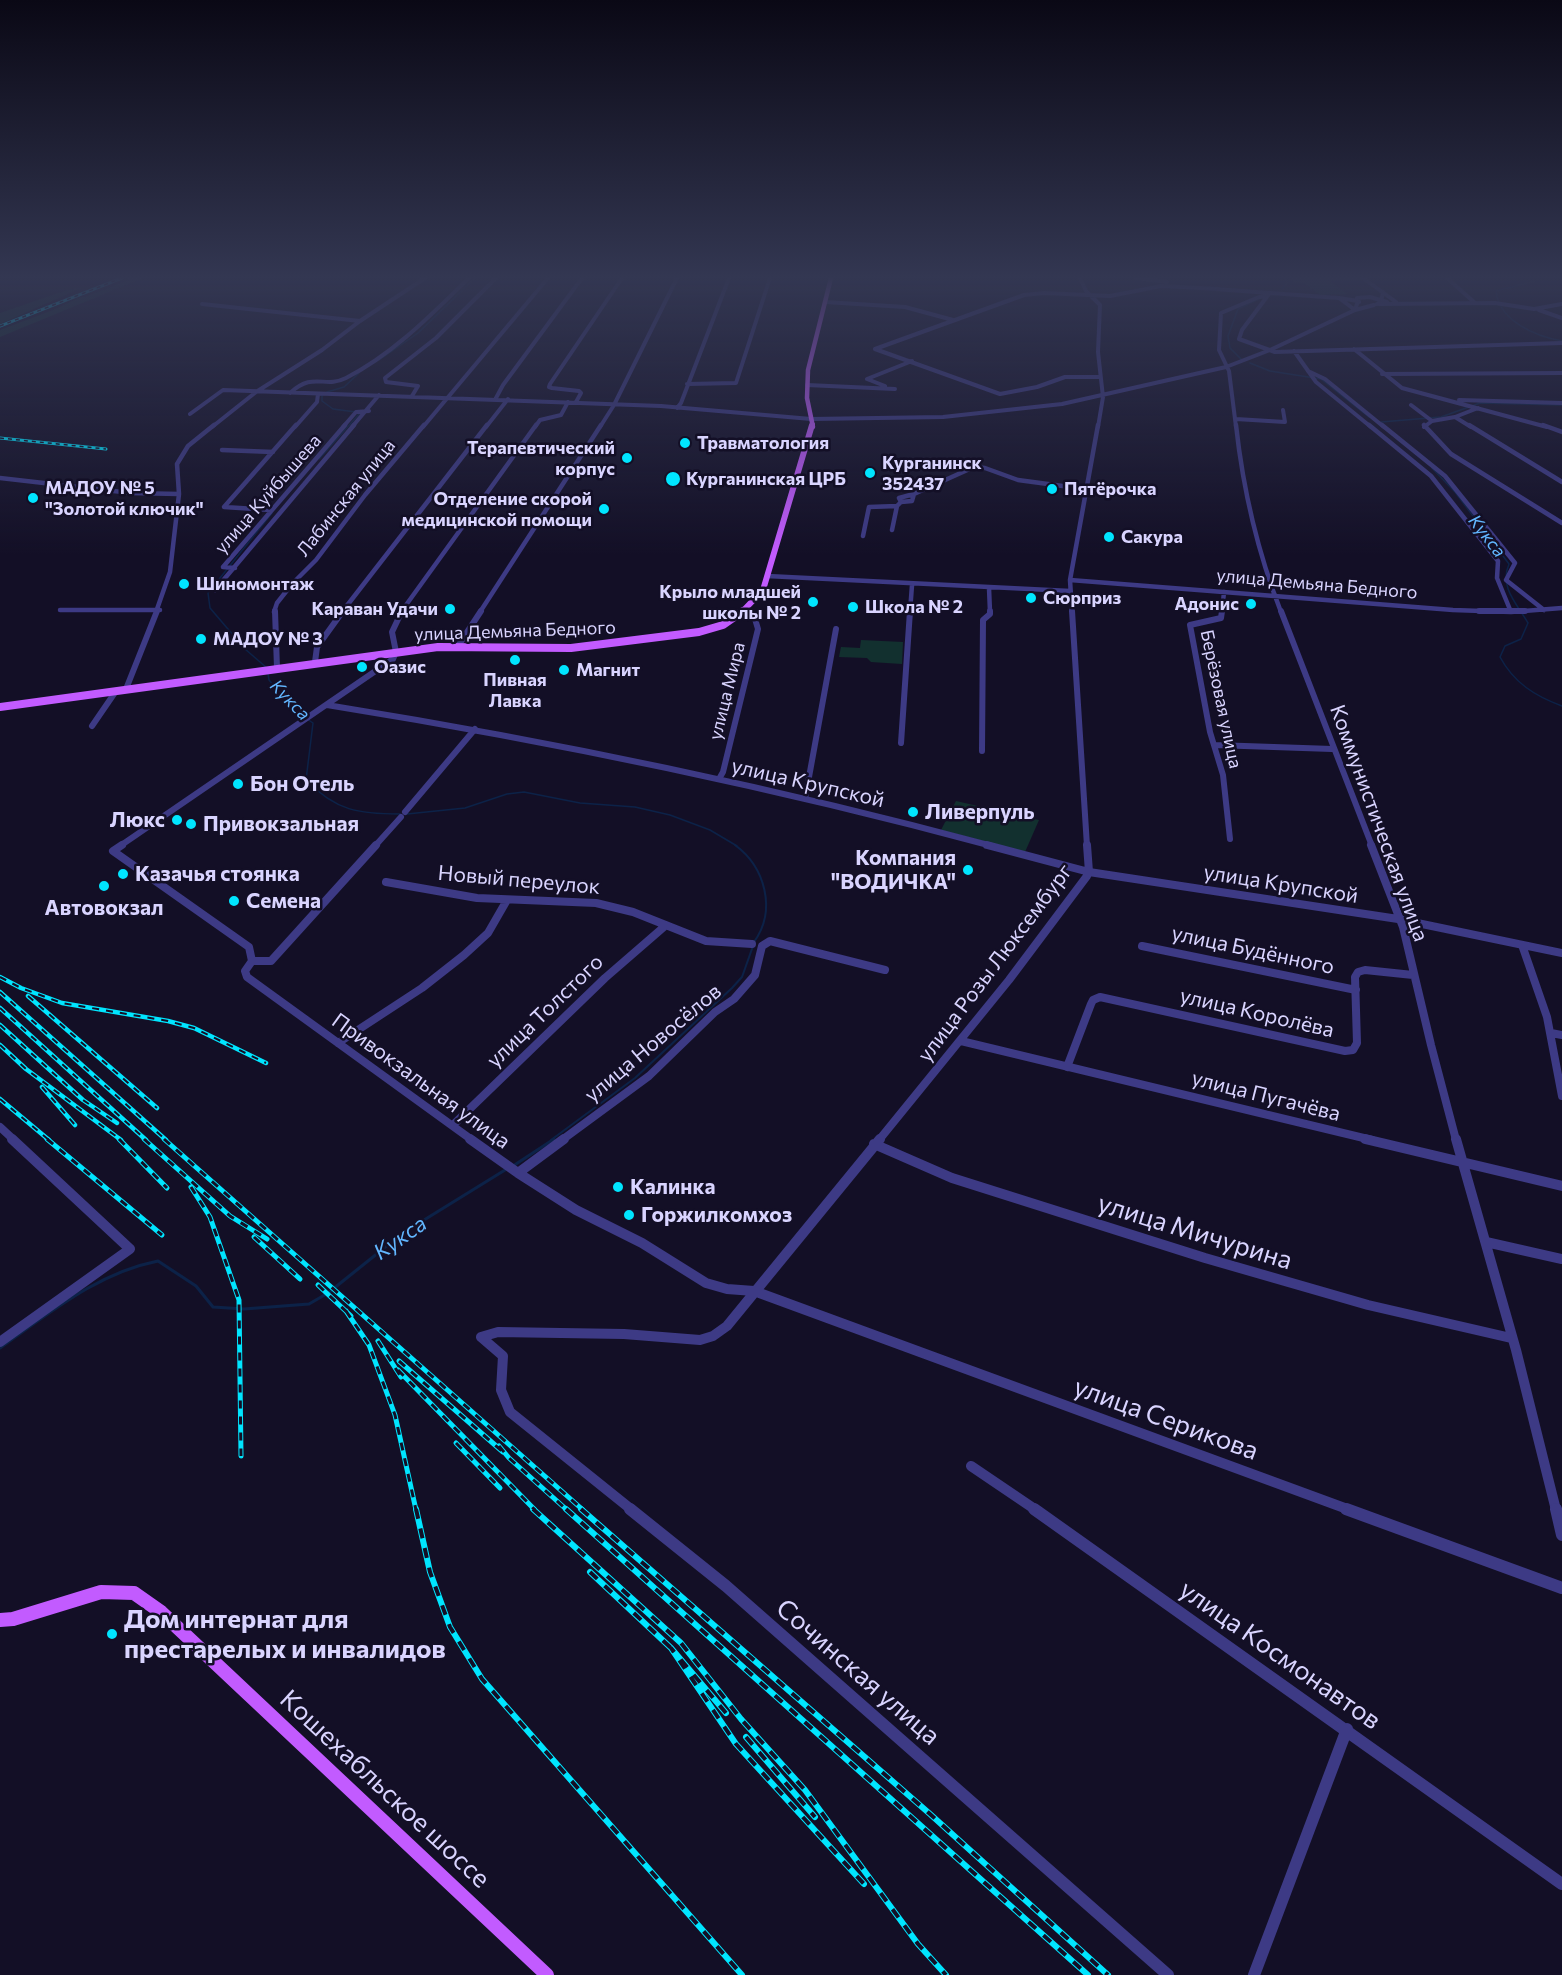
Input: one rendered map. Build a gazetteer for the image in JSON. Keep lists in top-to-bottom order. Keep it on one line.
{"streets":{"main road":["улица Демьяна Бедного","улица Мира","Кошехабльское шоссе"],"street":["улица Куйбышева","Лабинская улица","Берёзовая улица","улица Крупской","Коммунистическая улица","Новый переулок","улица Будённого","улица Розы Люксембург","улица Толстого","улица Королёва","улица Новосёлов","Привокзальная улица","улица Пугачёва","улица Мичурина","улица Серикова","улица Космонавтов","Сочинская улица"]},"crossings":[["Лабинская улица","улица Демьяна Бедного"],["улица Демьяна Бедного","улица Мира"],["улица Демьяна Бедного","Берёзовая улица"],["улица Демьяна Бедного","Коммунистическая улица"],["улица Демьяна Бедного","улица Розы Люксембург"],["улица Мира","улица Крупской"],["улица Крупской","Коммунистическая улица"],["улица Крупской","улица Розы Люксембург"],["улица Крупской","Привокзальная улица"],["Коммунистическая улица","улица Пугачёва"],["Коммунистическая улица","улица Мичурина"],["Новый переулок","улица Толстого"],["улица Будённого","улица Королёва"],["улица Розы Люксембург","Привокзальная улица"],["улица Розы Люксембург","улица Пугачёва"],["улица Розы Люксембург","улица Мичурина"],["улица Розы Люксембург","улица Серикова"],["улица Розы Люксембург","Сочинская улица"],["улица Толстого","Привокзальная улица"],["улица Королёва","улица Пугачёва"],["улица Новосёлов","Привокзальная улица"],["Привокзальная улица","улица Серикова"]],"water":["Кукса"],"places":["Травматология","Терапевтический корпус","Курганинск 352437","Курганинская ЦРБ","Пятёрочка","МАДОУ № 5 \"Золотой ключик\"","Отделение скорой медицинской помощи","Сакура","Шиномонтаж","Сюрприз","Крыло младшей школы № 2","Адонис","Школа № 2","Караван Удачи","МАДОУ № 3","Пивная Лавка","Оазис","Магнит","Бон Отель","Ливерпуль","Люкс","Привокзальная","Компания \"ВОДИЧКА\"","Казачья стоянка","Автовокзал","Семена","Калинка","Горжилкомхоз","Дом интернат для престарелых и инвалидов"]}
